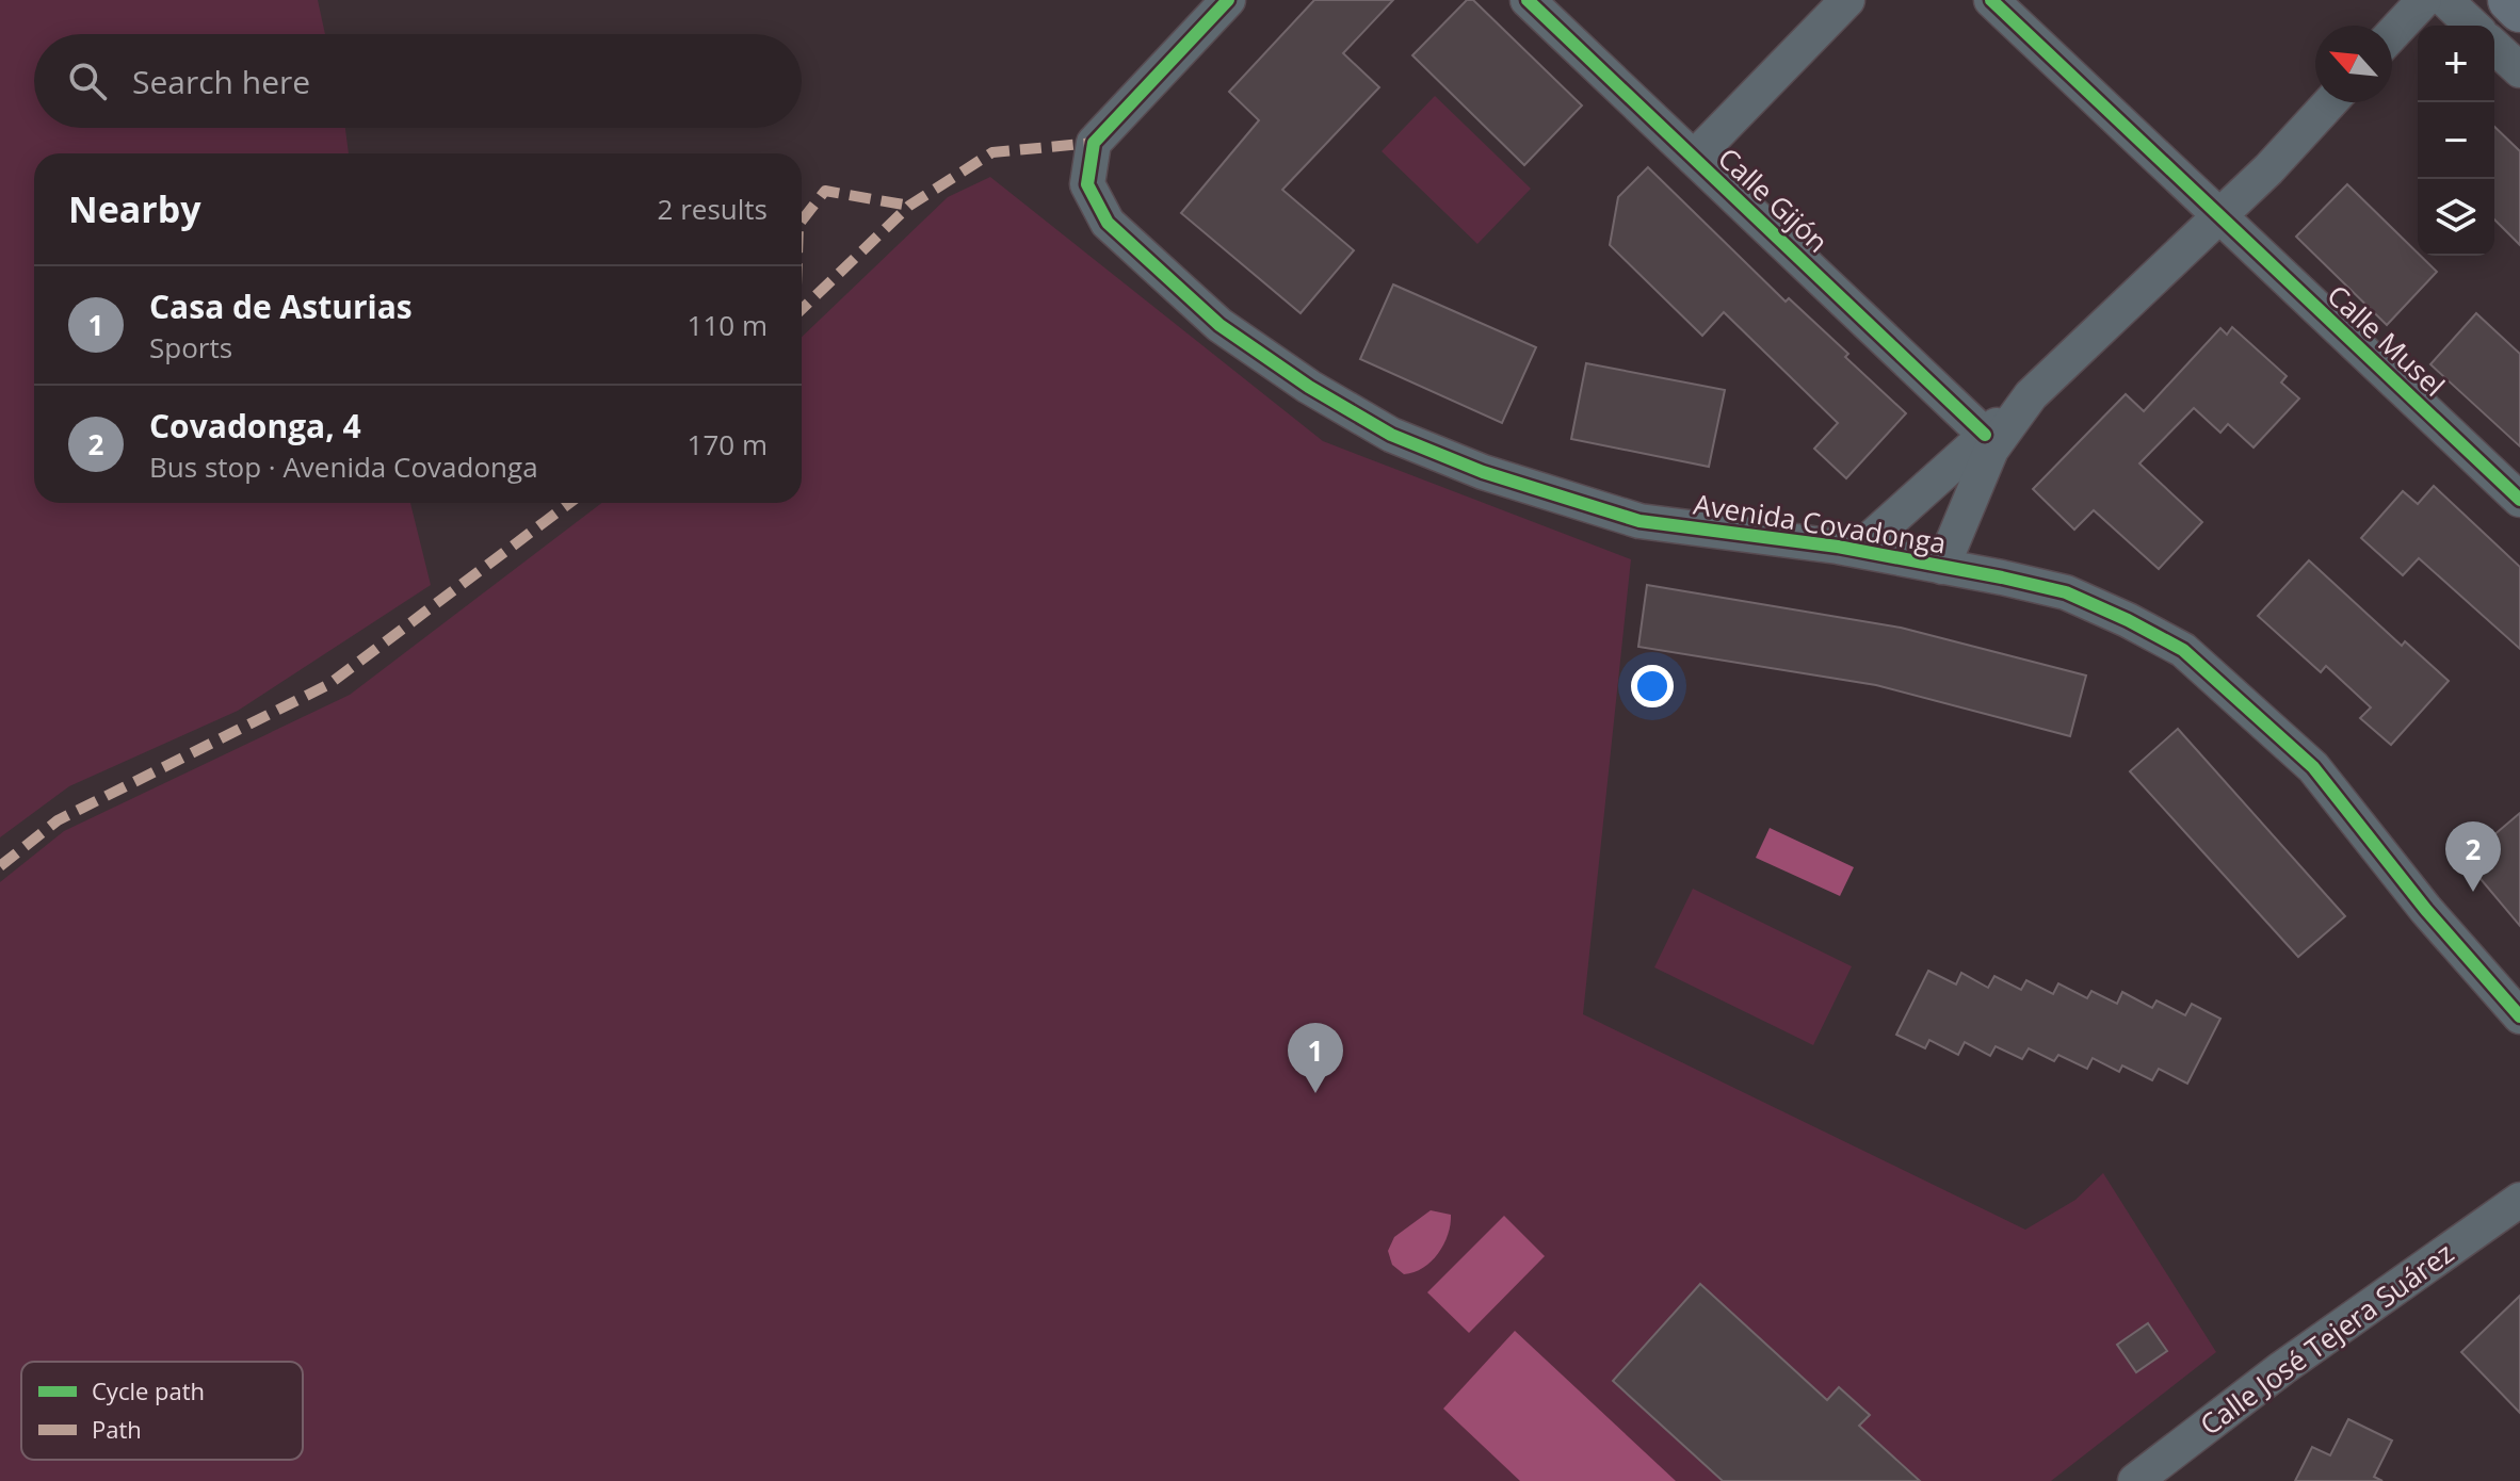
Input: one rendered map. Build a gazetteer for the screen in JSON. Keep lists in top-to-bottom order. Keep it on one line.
{"streets":{"street":["Calle Gijón","Calle Musel","Avenida Covadonga","Calle José Tejera Suárez"]},"legend":["Cycle path","Path"],"north":"top left","page":{"map_buttons":["+","−"],"search":"Search here","heading":["Nearby","2 results"],"list":[{"mark":"1","name":"Casa de Asturias","note":"Sports","value":"110 m"},{"mark":"2","name":"Covadonga, 4","note":"Bus stop · Avenida Covadonga","value":"170 m"}],"pins":["2","1"]}}
